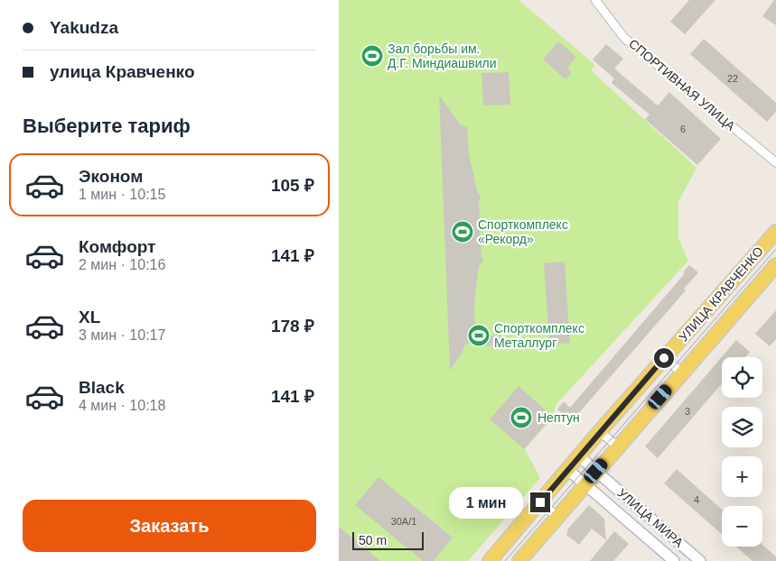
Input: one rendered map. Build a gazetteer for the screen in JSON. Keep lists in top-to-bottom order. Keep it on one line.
{"streets":{"main road":["УЛИЦА КРАВЧЕНКО"],"street":["СПОРТИВНАЯ УЛИЦА","УЛИЦА МИРА"]},"crossings":[["УЛИЦА КРАВЧЕНКО","УЛИЦА МИРА"]],"places":{"sports":["Зал борьбы им. Д.Г. Миндиашвили","Спорткомплекс «Рекорд»","Спорткомплекс Металлург","Нептун"]},"house_numbers":["22","6","3","4","30А/1"],"scale_bar":"50 m","page":{"banner":["Yakudza","улица Кравченко"],"heading":"Выберите тариф","list":[{"name":"Эконом","note":"1 мин · 10:15","value":"105 ₽"},{"name":"Комфорт","note":"2 мин · 10:16","value":"141 ₽"},{"name":"XL","note":"3 мин · 10:17","value":"178 ₽"},{"name":"Black","note":"4 мин · 10:18","value":"141 ₽"}],"map_buttons":["+","−"],"bubble":"1 мин","buttons":"Заказать","scale":"50 m"}}
